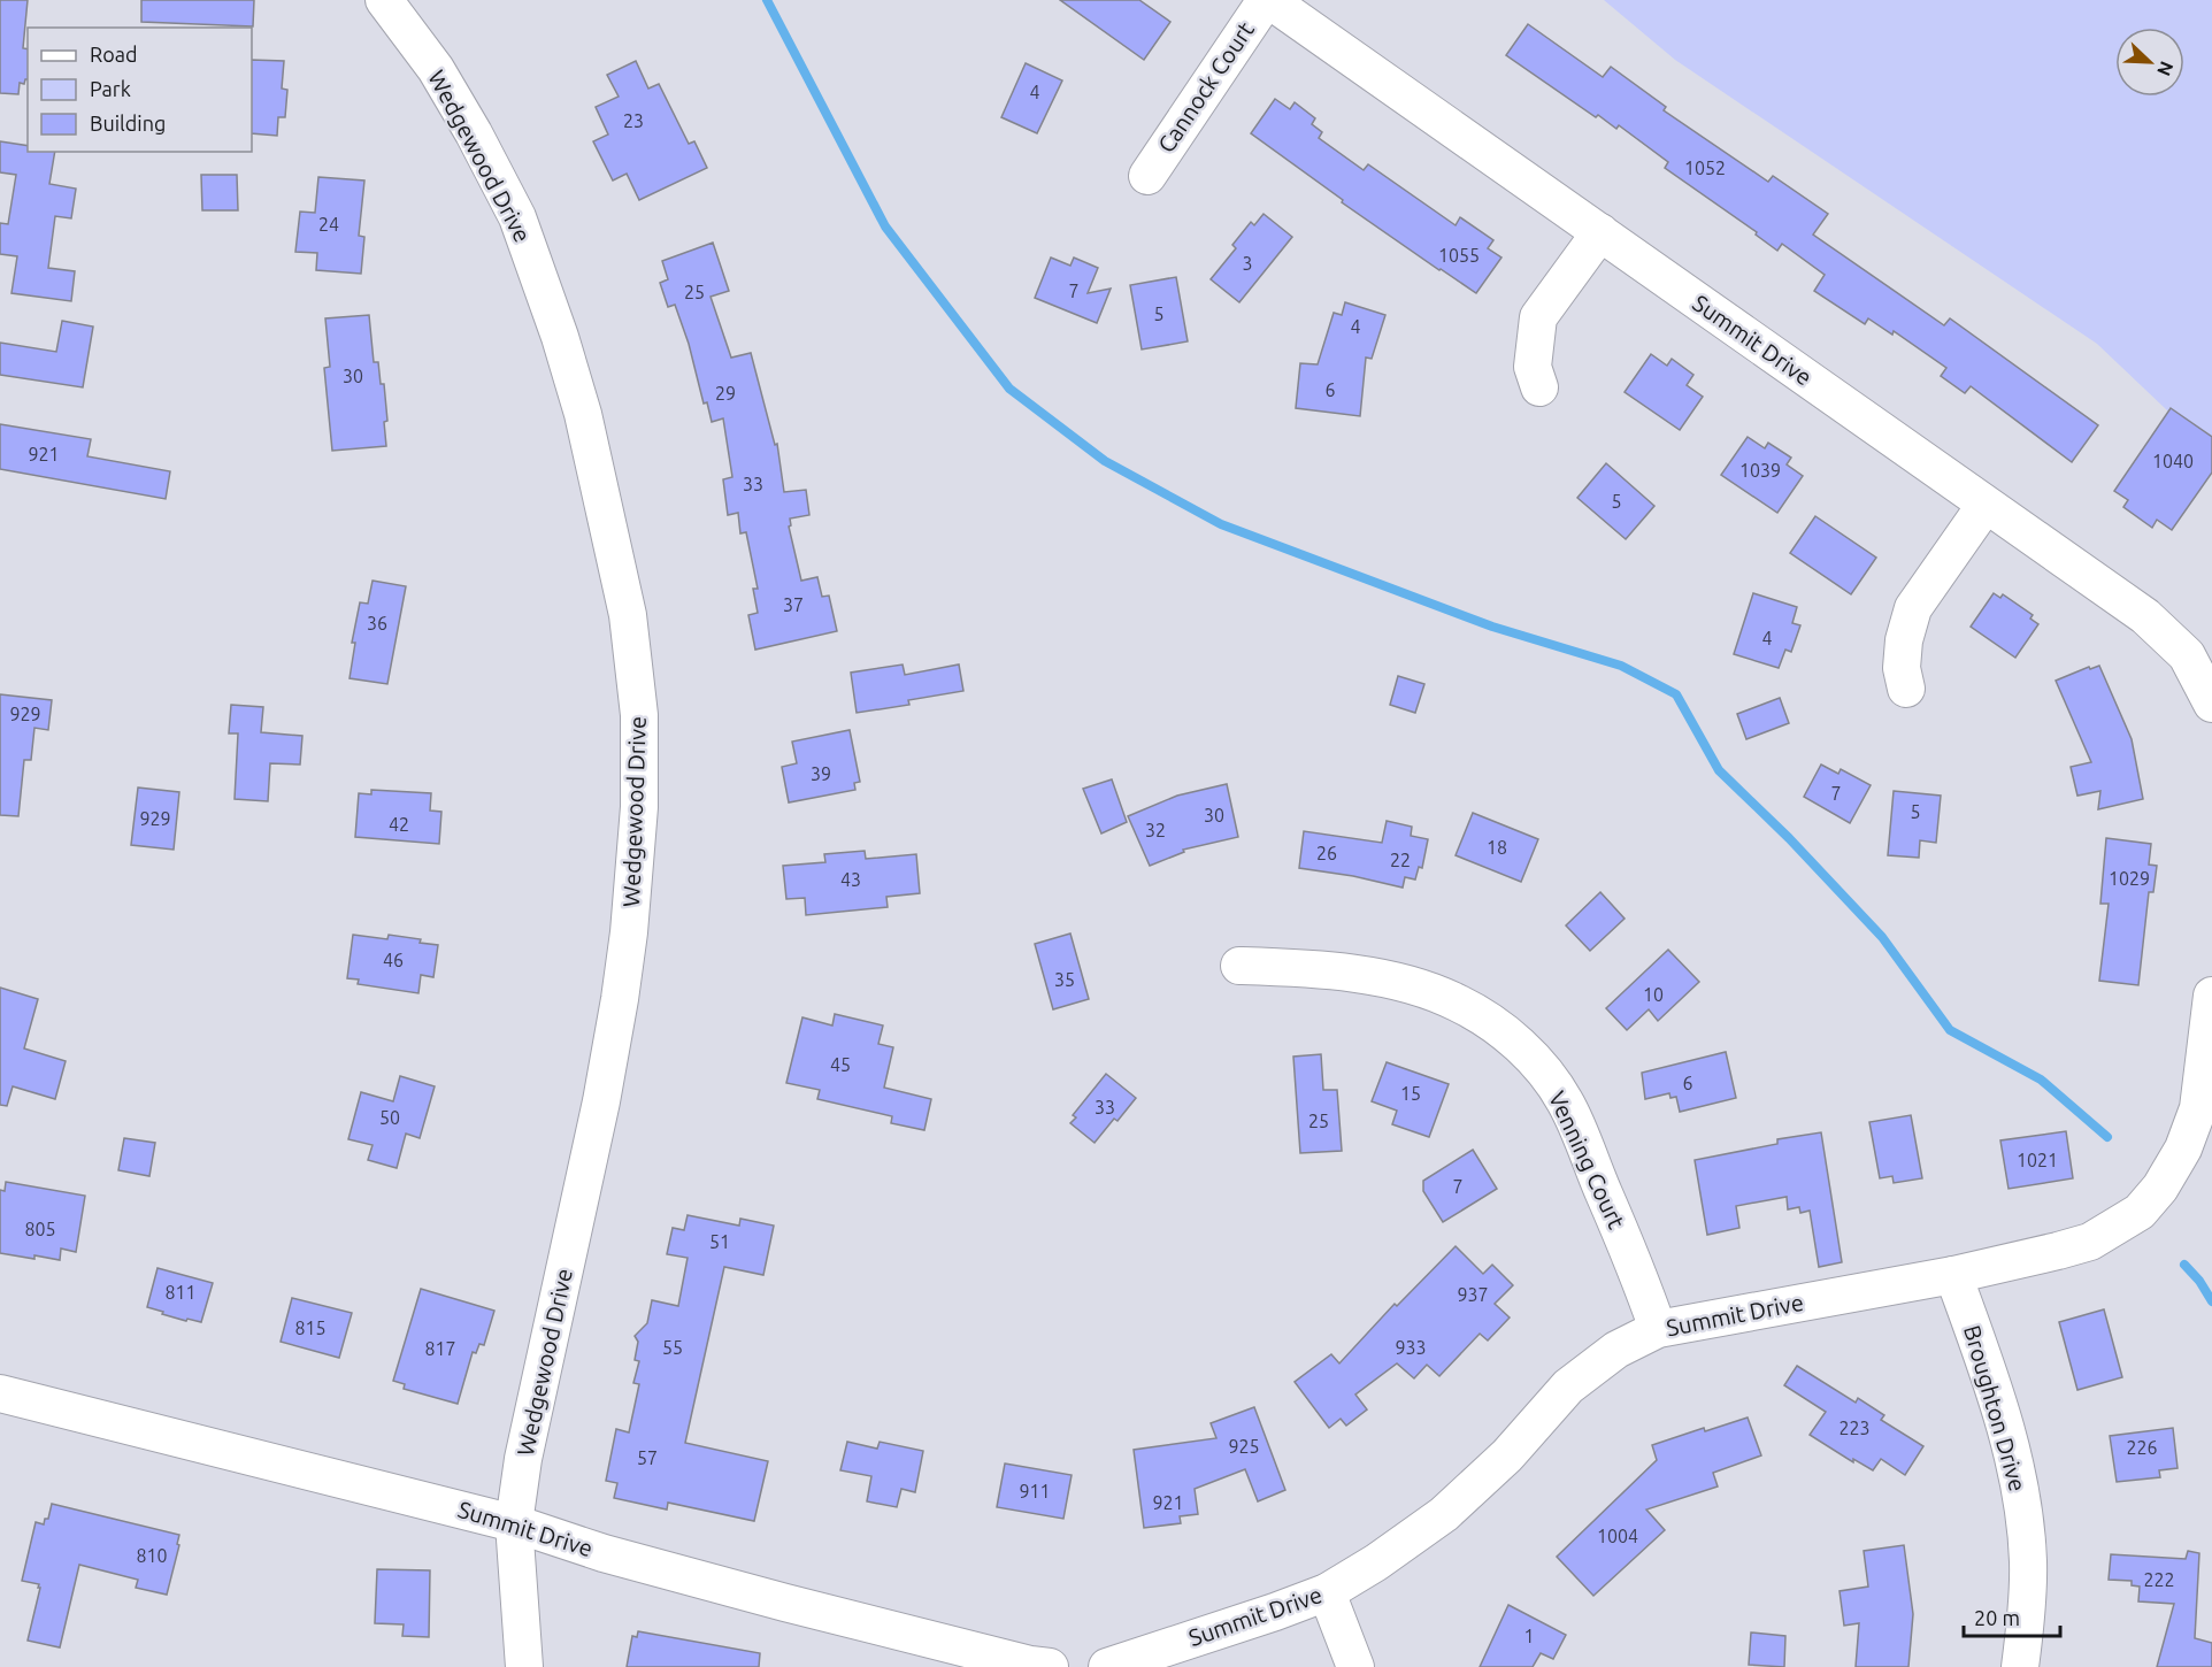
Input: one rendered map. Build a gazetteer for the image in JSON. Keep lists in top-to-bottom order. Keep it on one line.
{"streets":{"street":["Cannock Court","Wedgewood Drive","Summit Drive","Venning Court","Broughton Drive"]},"crossings":[["Cannock Court","Summit Drive"],["Wedgewood Drive","Summit Drive"],["Summit Drive","Venning Court"],["Summit Drive","Broughton Drive"]],"house_numbers":["4","23","1052","24","1055","3","7","25","5","4","30","6","29","921","1040","1039","33","5","37","36","4","929","39","7","5","30","929","42","32","18","26","22","1029","43","46","35","10","45","6","15","33","50","25","1021","7","805","51","811","937","815","55","933","817","223","925","226","57","911","921","1004","810","222","1"],"legend":["Road","Park","Building"],"scale_bar":"20 m","north":"bottom right"}
